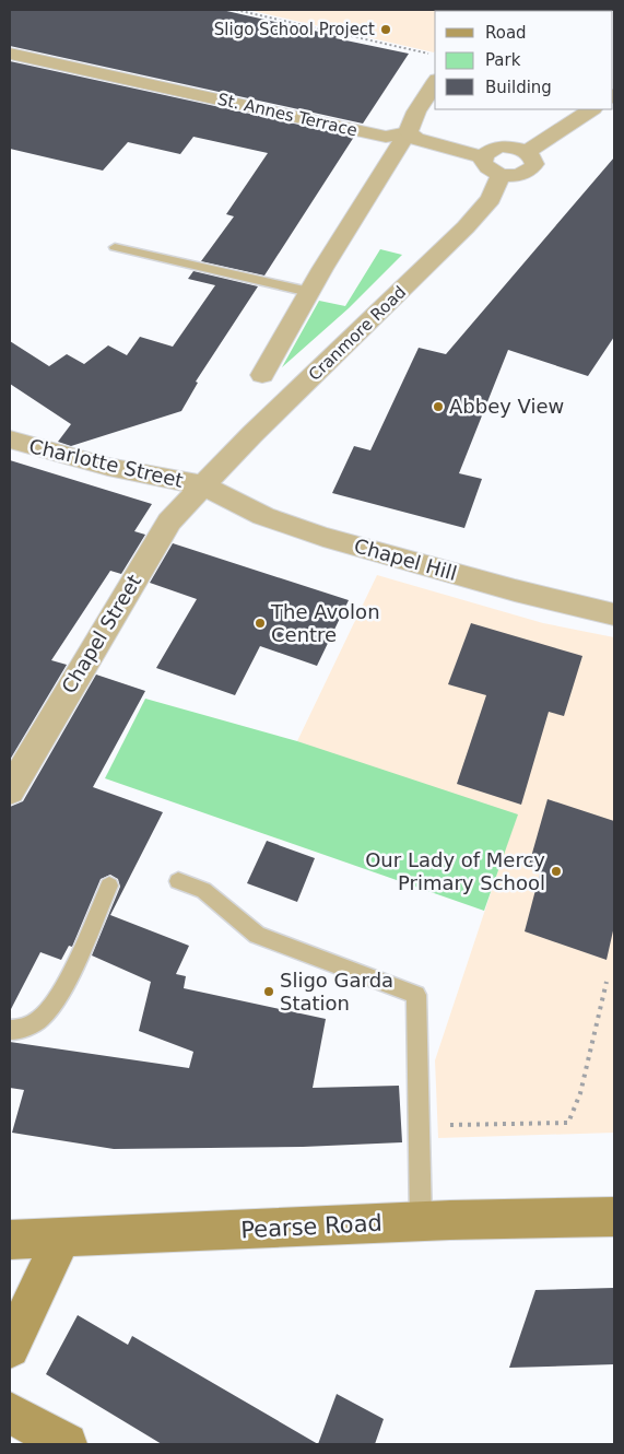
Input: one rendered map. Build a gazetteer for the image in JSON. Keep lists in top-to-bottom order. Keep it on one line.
{"streets":{"main road":["Pearse Road"],"street":["St. Annes Terrace","Cranmore Road","Charlotte Street","Chapel Hill","Chapel Street"]},"crossings":[["Cranmore Road","Charlotte Street"],["Cranmore Road","Chapel Hill"],["Cranmore Road","Chapel Street"],["Charlotte Street","Chapel Hill"],["Charlotte Street","Chapel Street"],["Chapel Hill","Chapel Street"]],"places":["Sligo School Project","Abbey View","The Avolon Centre","Our Lady of Mercy Primary School","Sligo Garda Station"],"legend":["Road","Park","Building"]}
